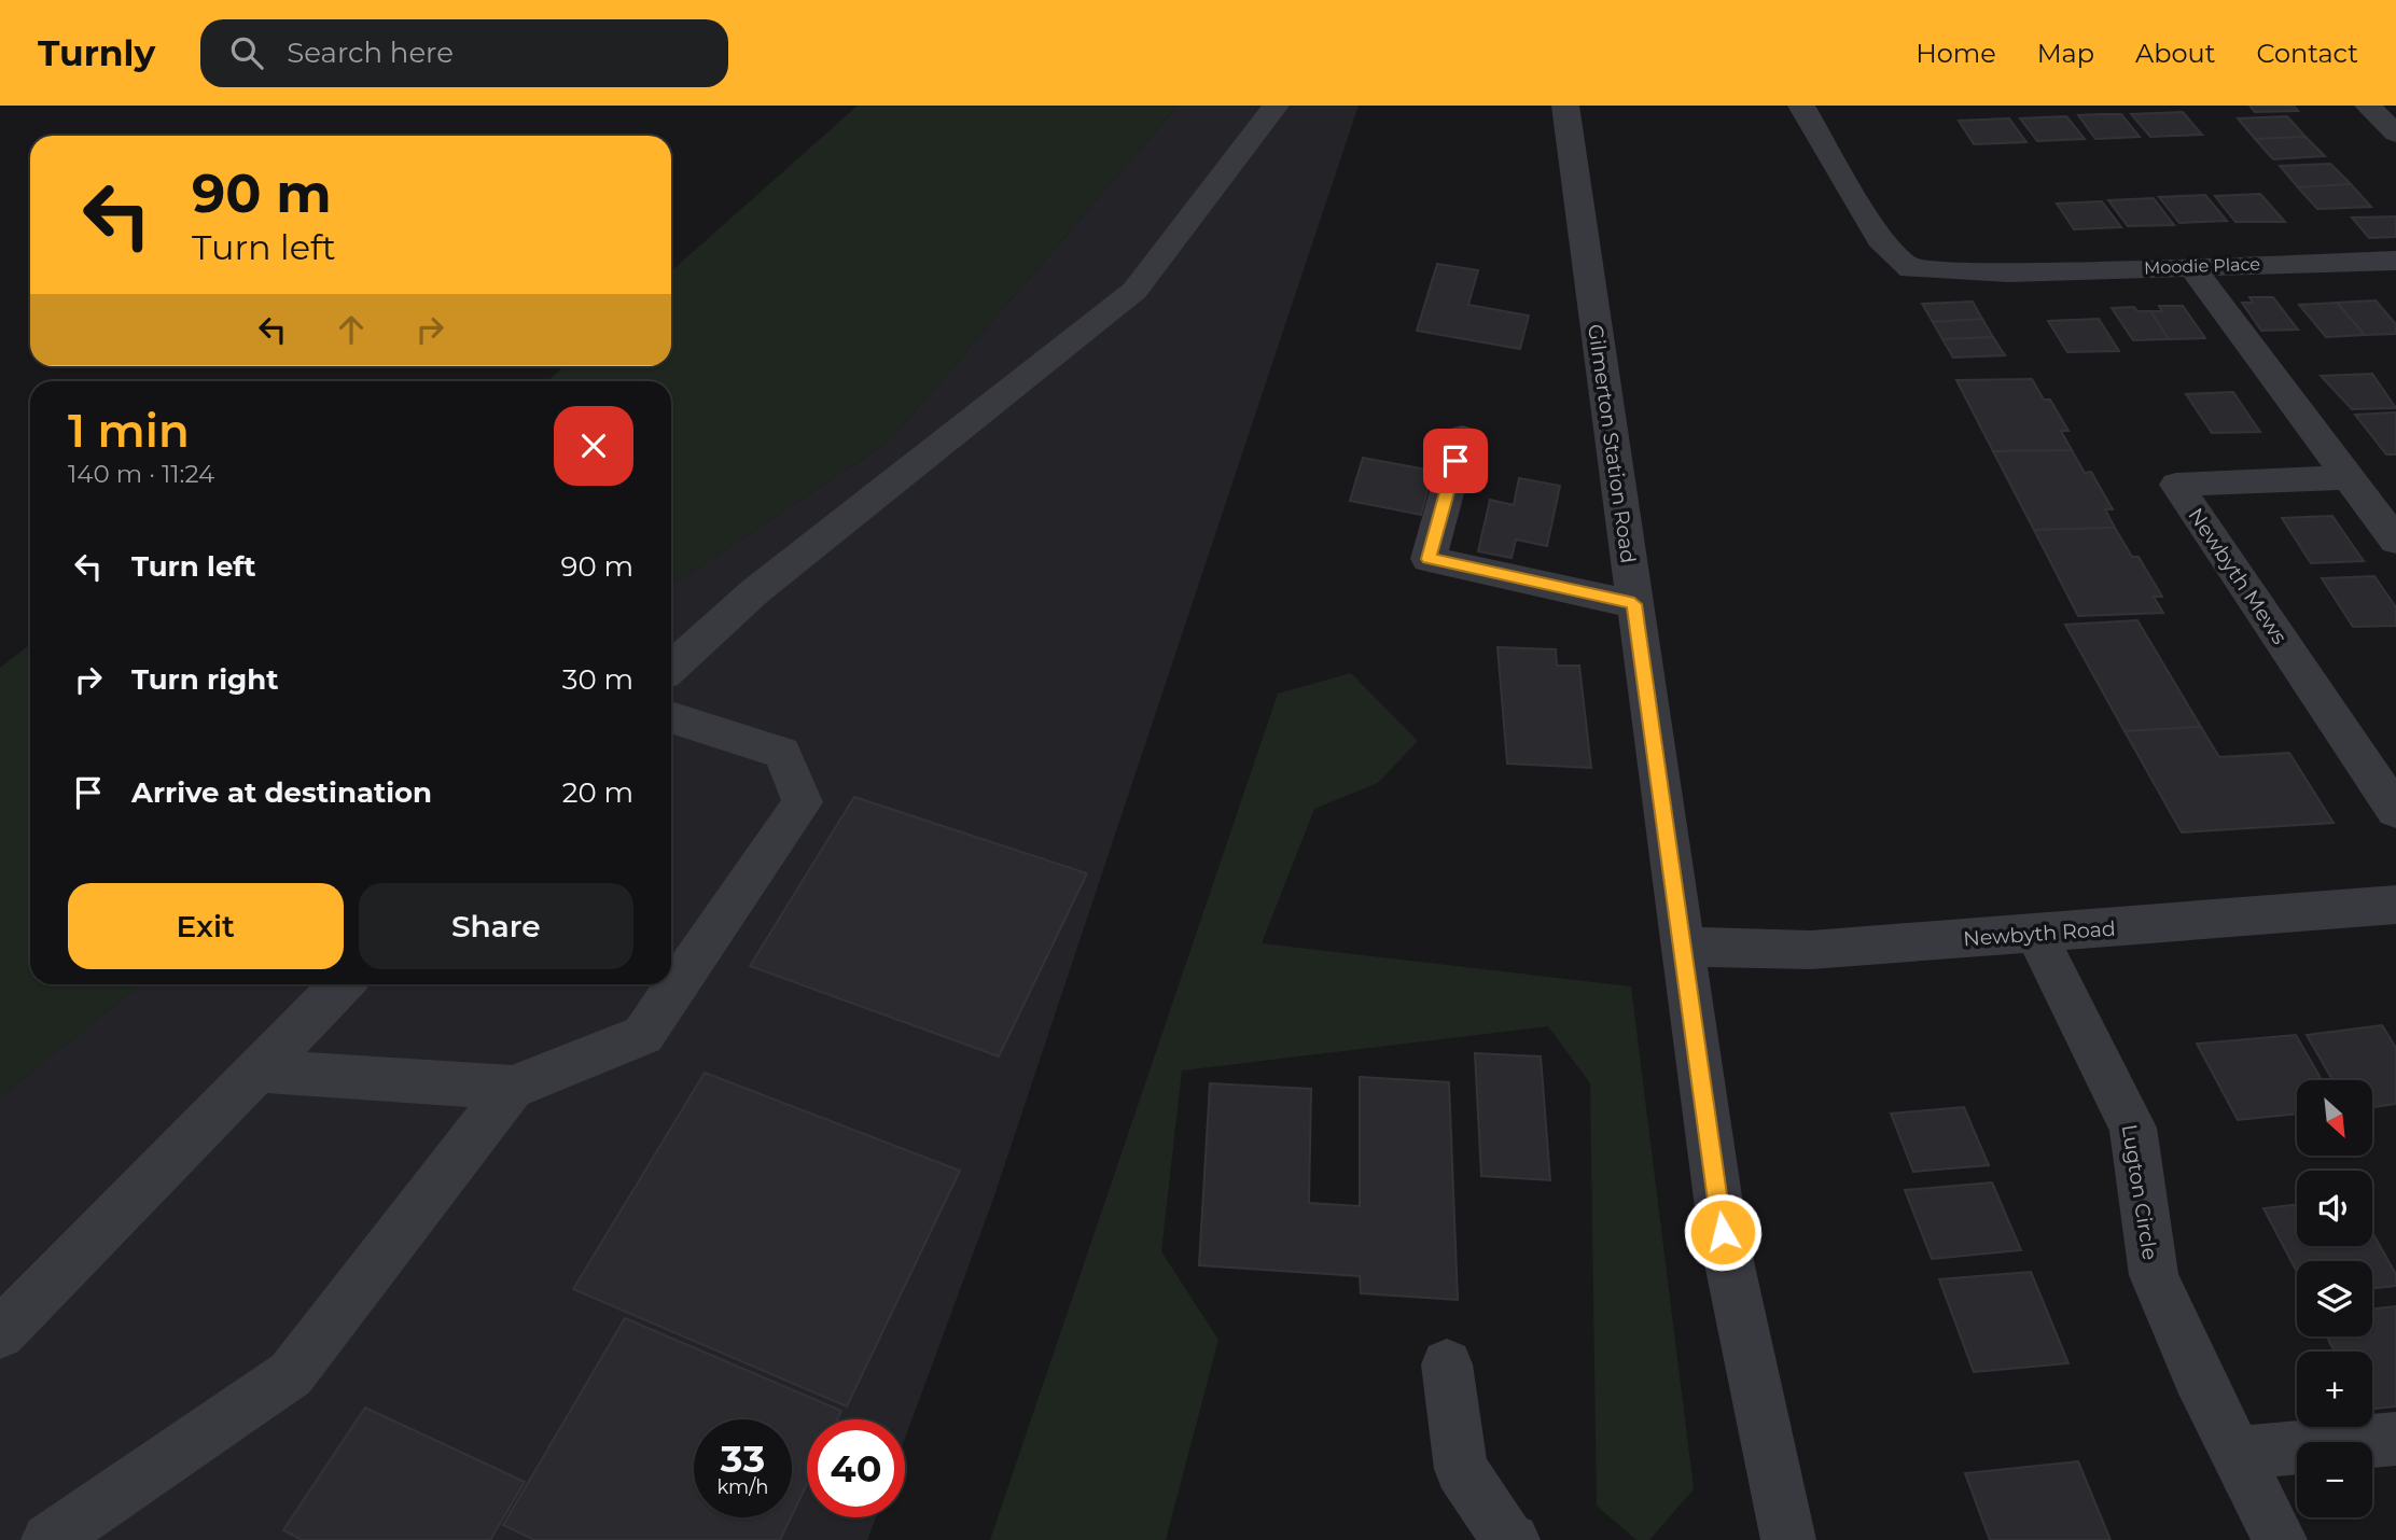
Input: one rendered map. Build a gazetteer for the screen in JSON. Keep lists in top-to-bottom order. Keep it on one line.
{"streets":{"street":["Moodie Place","Gilmerton Station Road","Newbyth Mews","Newbyth Road","Lugton Circle"]},"crossings":[["Gilmerton Station Road","Newbyth Road"],["Newbyth Road","Lugton Circle"]],"north":"bottom right","page":{"header":"Turnly","search":"Search here","nav":["Home","Map","About","Contact"],"turn":["90 m","Turn left"],"heading":["1 min","140 m · 11:24"],"list":[{"name":"Turn left","value":"90 m"},{"name":"Turn right","value":"30 m"},{"name":"Arrive at destination","value":"20 m"}],"buttons":["Exit","Share"],"map_buttons":["+","−"],"speed":"33 km/h","limit":"40"}}
